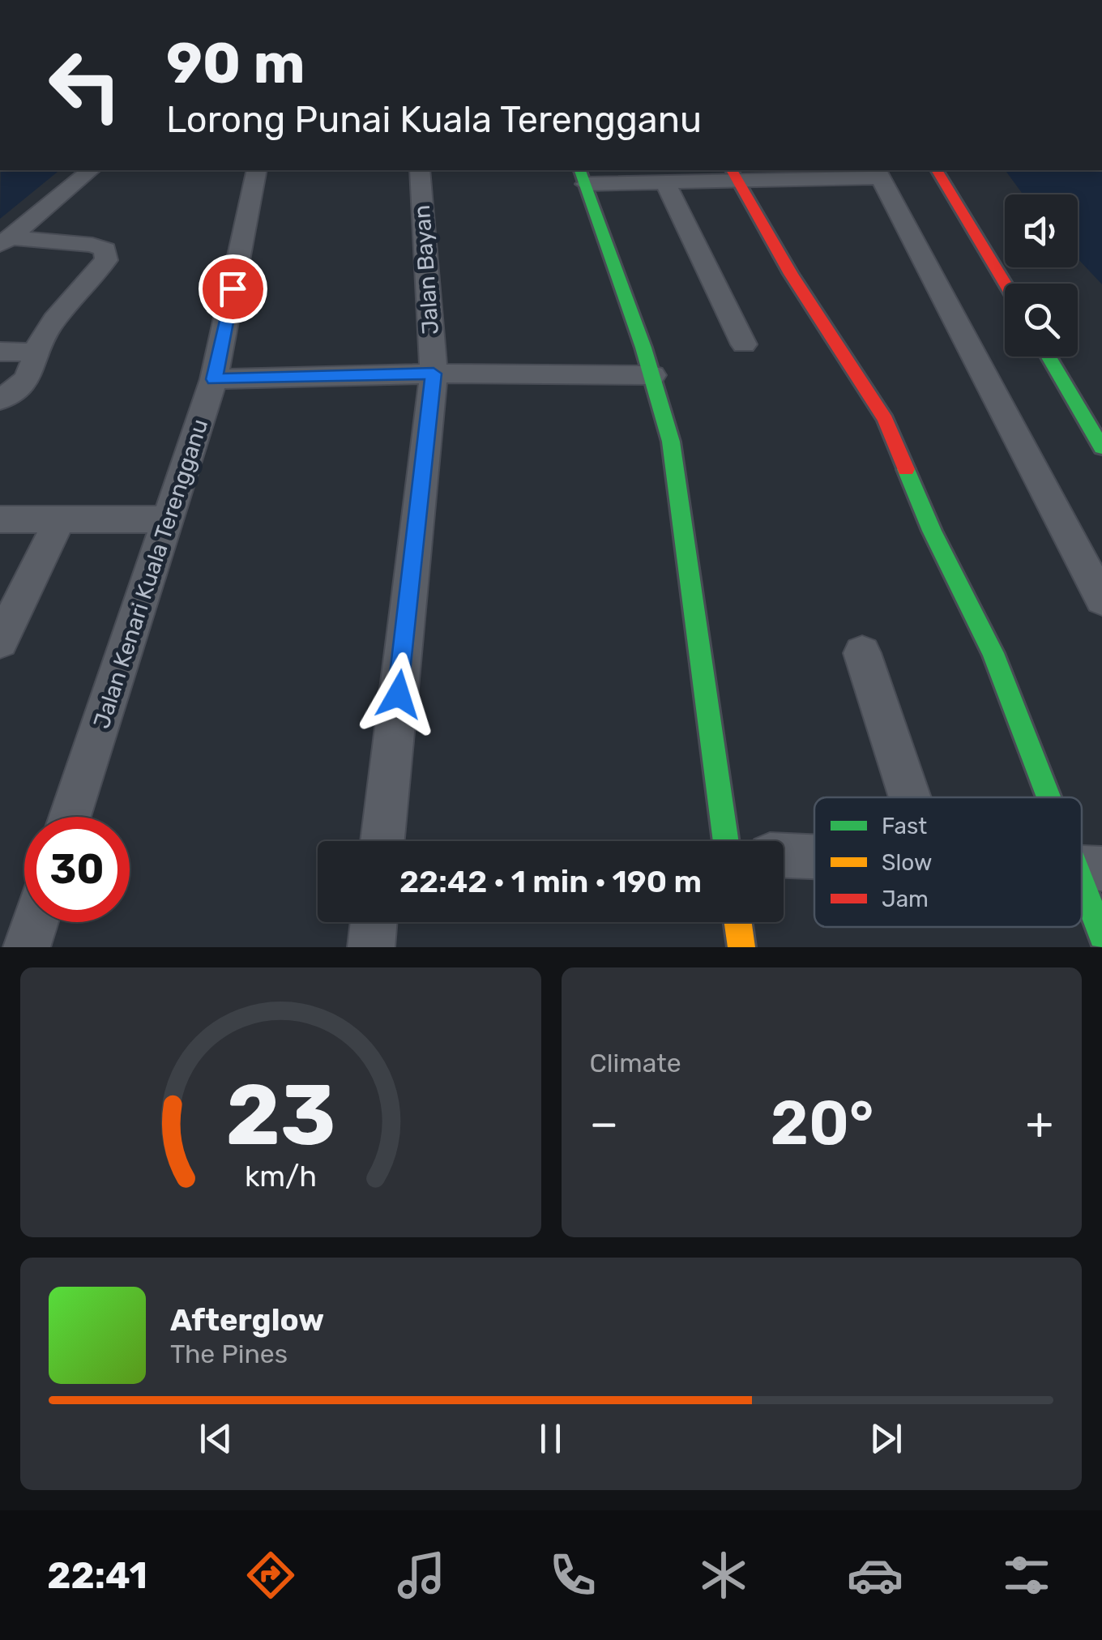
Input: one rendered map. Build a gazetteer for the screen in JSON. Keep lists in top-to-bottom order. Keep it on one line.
{"streets":{"street":["Jalan Bayan","Jalan Kenari Kuala Terengganu"]},"legend":["Fast","Slow","Jam"],"page":{"turn":["90 m","Lorong Punai Kuala Terengganu"],"limit":"30","trip":"22:42 · 1 min · 190 m","tile":"Climate","heat":["−","20°","+"],"song":["Afterglow","The Pines"],"tabs":"22:41","gauge":["23","km/h"]}}
